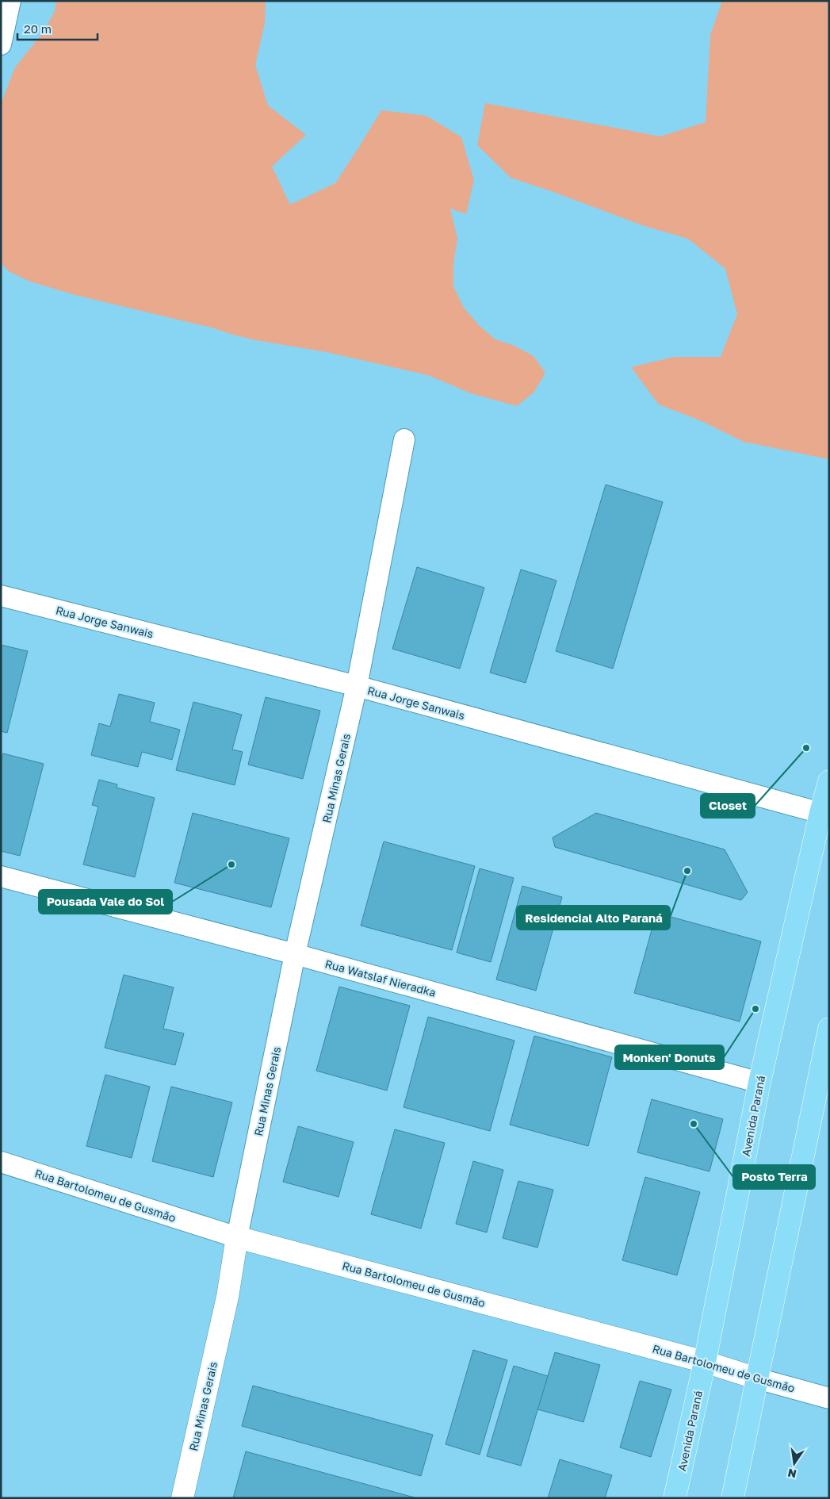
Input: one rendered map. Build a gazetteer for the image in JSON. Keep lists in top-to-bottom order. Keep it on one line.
{"streets":{"main road":["Rua Minas Gerais","Avenida Paraná","Rua Bartolomeu de Gusmão"],"street":["Rua Jorge Sanwais","Rua Watslaf Nieradka"]},"crossings":[["Rua Jorge Sanwais","Rua Minas Gerais"],["Rua Jorge Sanwais","Avenida Paraná"],["Rua Minas Gerais","Rua Watslaf Nieradka"],["Rua Minas Gerais","Rua Bartolomeu de Gusmão"],["Rua Watslaf Nieradka","Avenida Paraná"],["Avenida Paraná","Rua Bartolomeu de Gusmão"]],"places":["Closet","Pousada Vale do Sol","Residencial Alto Paraná","Monken' Donuts","Posto Terra"],"scale_bar":"20 m","north":"bottom"}
